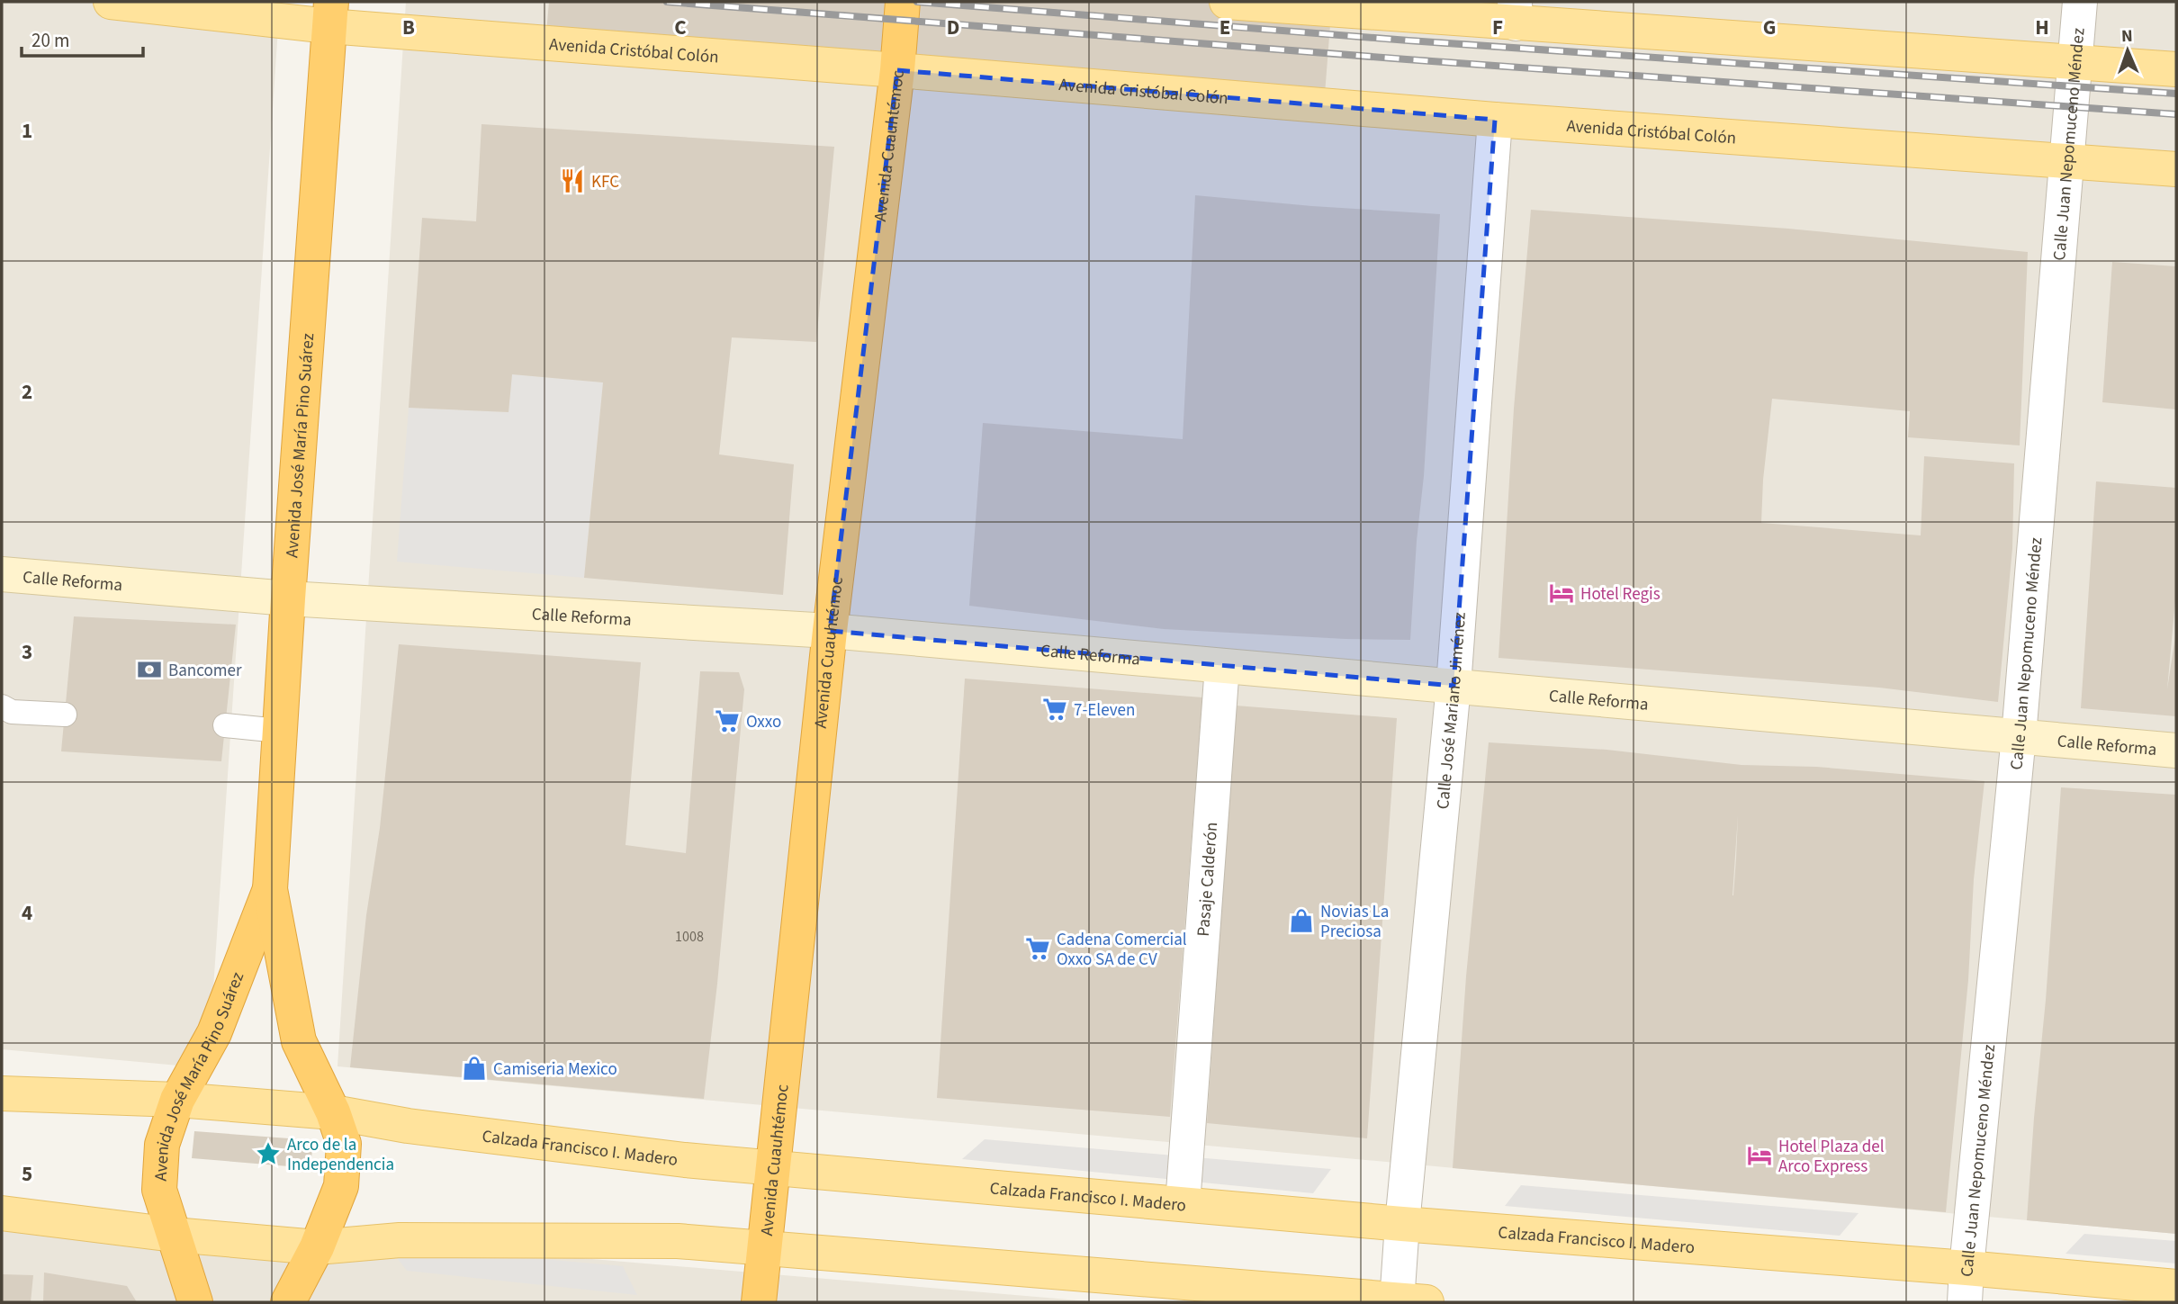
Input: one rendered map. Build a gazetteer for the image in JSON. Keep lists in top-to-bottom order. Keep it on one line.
{"streets":{"highway":["Avenida Cuauhtémoc","Avenida José María Pino Suárez"],"main road":["Avenida Cristóbal Colón","Calzada Francisco I. Madero"],"street":["Calle Juan Nepomuceno Méndez","Calle Reforma","Calle José Mariano Jiménez","Pasaje Calderón"]},"crossings":[["Avenida Cristóbal Colón","Calle Juan Nepomuceno Méndez"],["Avenida Cristóbal Colón","Avenida Cuauhtémoc"],["Avenida Cristóbal Colón","Avenida José María Pino Suárez"],["Avenida Cristóbal Colón","Calle José Mariano Jiménez"],["Calle Juan Nepomuceno Méndez","Calle Reforma"],["Calle Juan Nepomuceno Méndez","Calzada Francisco I. Madero"],["Avenida Cuauhtémoc","Calle Reforma"],["Avenida Cuauhtémoc","Calzada Francisco I. Madero"],["Avenida José María Pino Suárez","Calle Reforma"],["Avenida José María Pino Suárez","Calzada Francisco I. Madero"],["Calle Reforma","Calle José Mariano Jiménez"],["Calle Reforma","Pasaje Calderón"],["Calle José Mariano Jiménez","Calzada Francisco I. Madero"],["Pasaje Calderón","Calzada Francisco I. Madero"]],"places":{"restaurant":["KFC"],"hotel":["Hotel Regis","Hotel Plaza del Arco Express"],"bank":["Bancomer"],"supermarket":["7-Eleven","Oxxo","Cadena Comercial Oxxo SA de CV"],"shop":["Novias La Preciosa","Camiseria Mexico"],"place":["Arco de la Independencia"]},"house_numbers":["1008"],"scale_bar":"20 m","north":"top","grid":{"columns":["B","C","D","E","F","G","H"],"rows":["1","2","3","4","5"]}}
